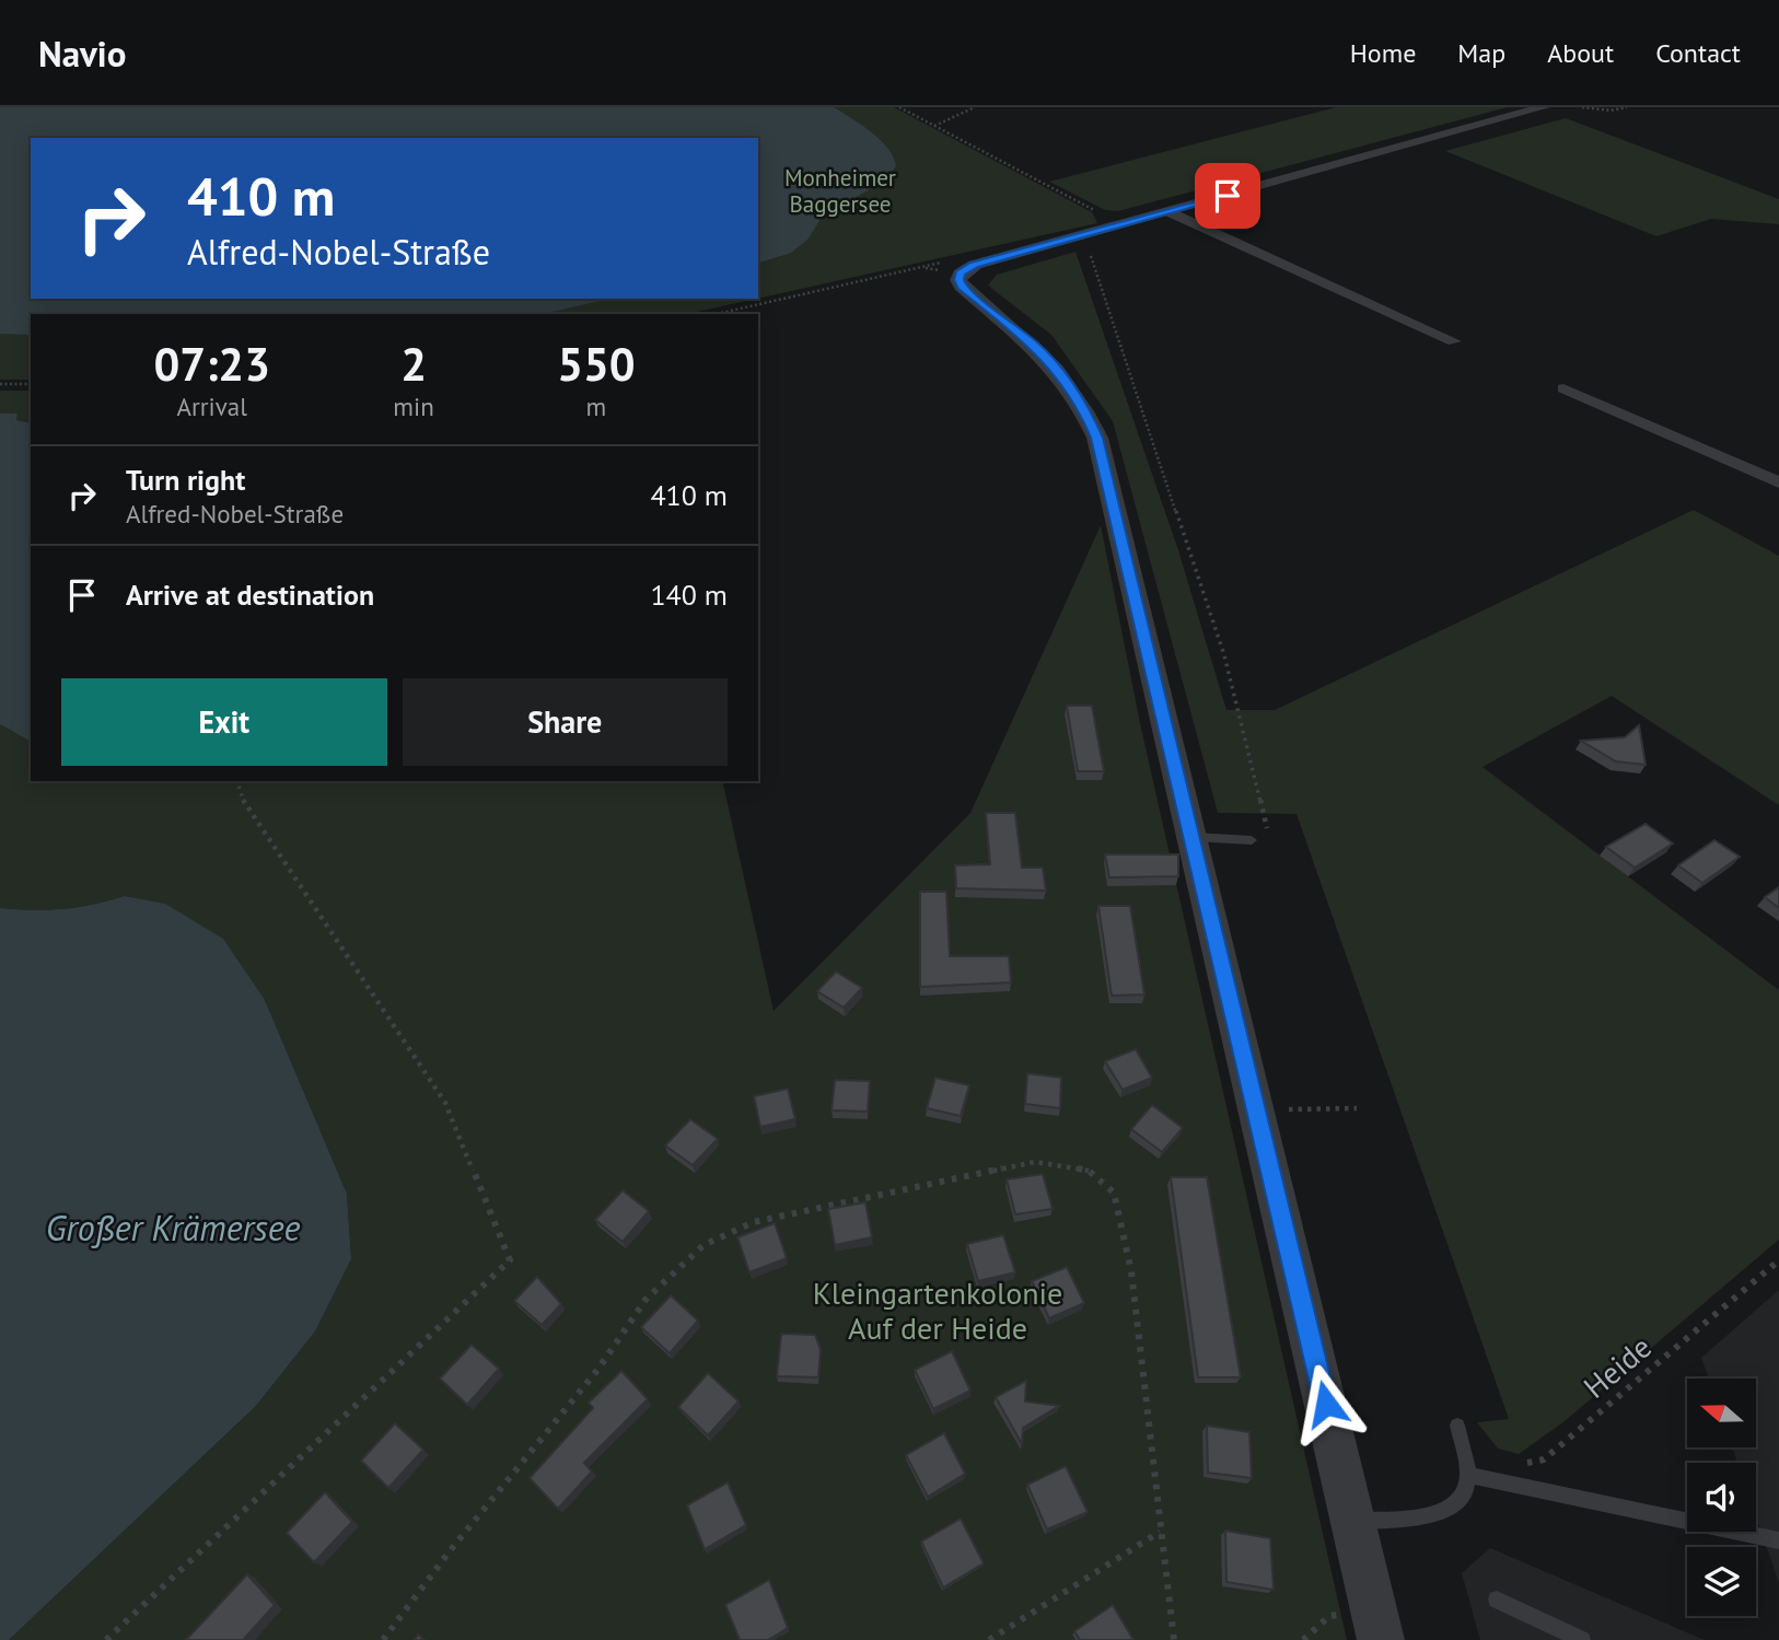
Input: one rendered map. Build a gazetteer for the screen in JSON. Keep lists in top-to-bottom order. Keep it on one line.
{"streets":{"path":["Heide"]},"water":["Großer Krämersee"],"parks":["Monheimer Baggersee","Kleingartenkolonie Auf der Heide"],"north":"left","page":{"header":"Navio","nav":["Home","Map","About","Contact"],"turn":["410 m","Alfred-Nobel-Straße"],"eta":["07:23","Arrival","2","min","550","m"],"list":[{"name":"Turn right","note":"Alfred-Nobel-Straße","value":"410 m"},{"name":"Arrive at destination","value":"140 m"}],"buttons":["Exit","Share"]}}
